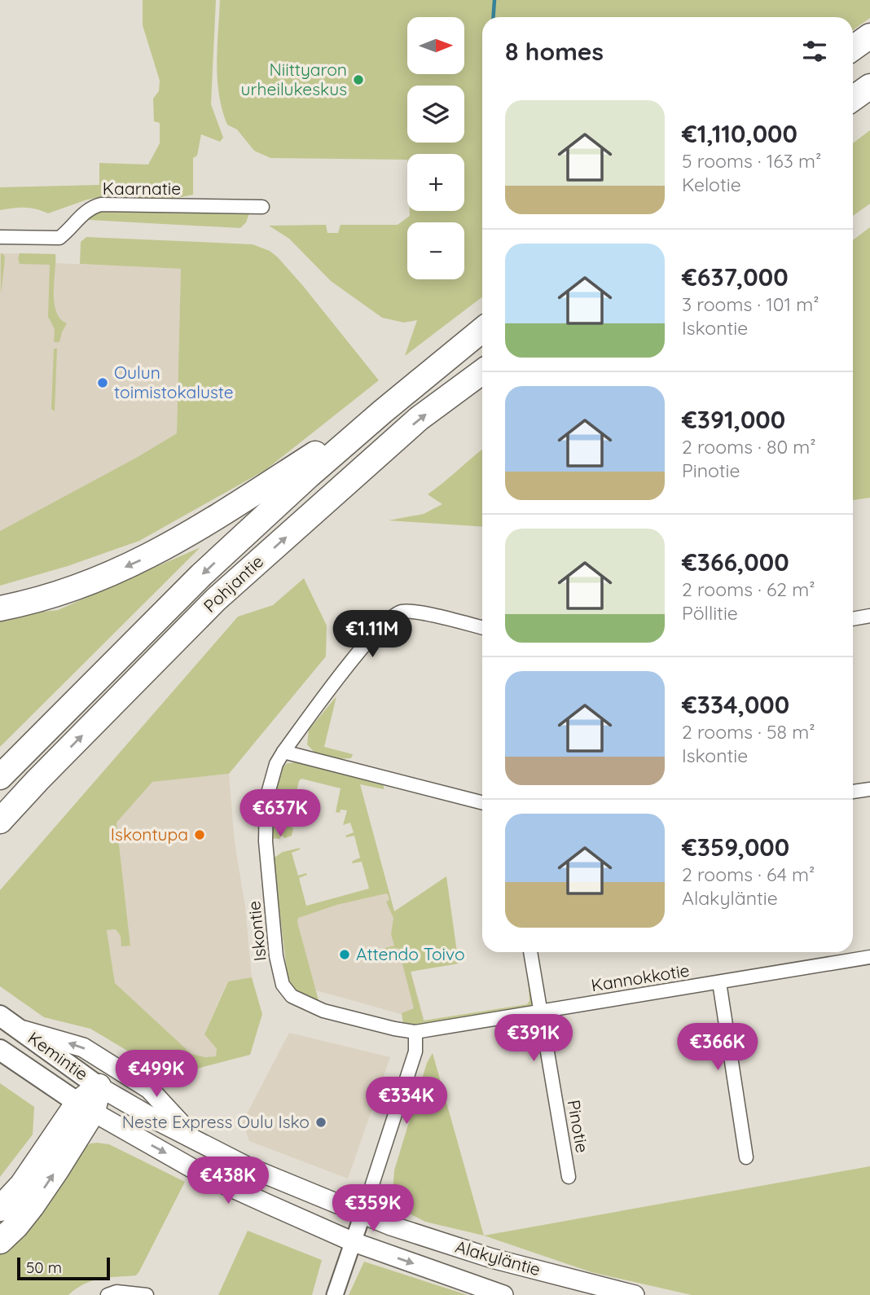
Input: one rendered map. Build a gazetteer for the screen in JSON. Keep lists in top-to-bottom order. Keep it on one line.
{"streets":{"highway":["Pohjantie"],"main road":["Kemintie","Alakyläntie"],"street":["Kaarnatie","Iskontie","Kannokkotie","Pinotie"]},"crossings":[["Iskontie","Kannokkotie"],["Kannokkotie","Pinotie"],["Kemintie","Alakyläntie"]],"places":["Niittyaron urheilukeskus","Oulun toimistokaluste","Iskontupa","Attendo Toivo","Neste Express Oulu Isko"],"scale_bar":"50 m","north":"right","page":{"map_buttons":["+","−"],"heading":"8 homes","list":[{"name":"€1,110,000","note":"5 rooms · 163 m² · Kelotie"},{"name":"€637,000","note":"3 rooms · 101 m² · Iskontie"},{"name":"€391,000","note":"2 rooms · 80 m² · Pinotie"},{"name":"€366,000","note":"2 rooms · 62 m² · Pöllitie"},{"name":"€334,000","note":"2 rooms · 58 m² · Iskontie"},{"name":"€359,000","note":"2 rooms · 64 m² · Alakyläntie"}],"price":["€1.11M","€637K","€391K","€366K","€499K","€334K","€438K","€359K"],"scale":"50 m"}}
